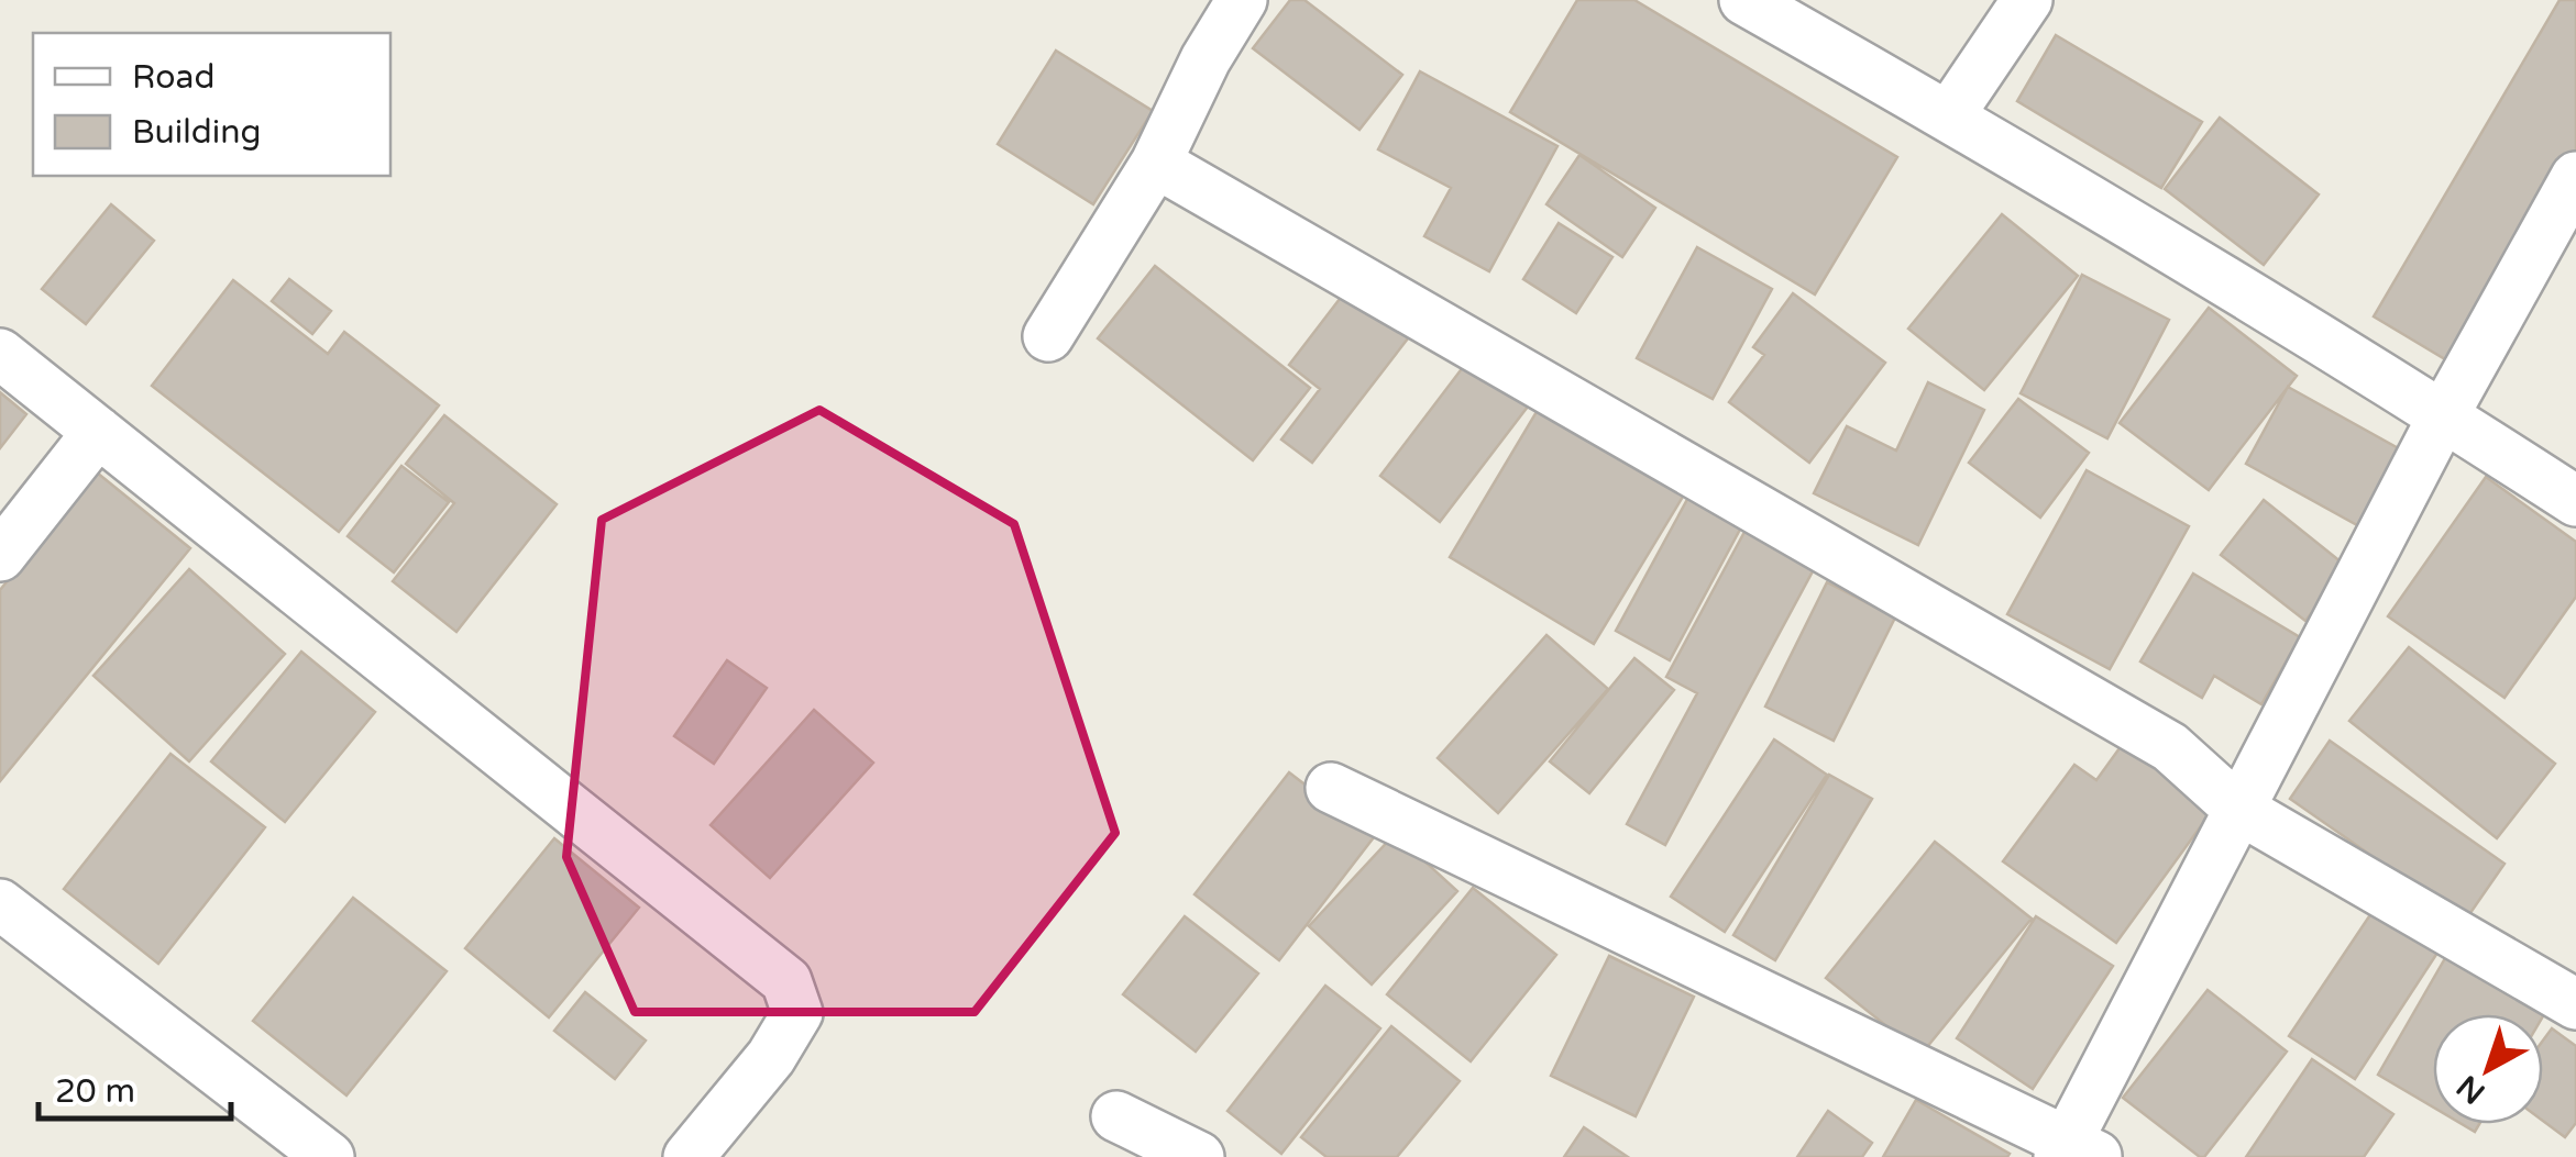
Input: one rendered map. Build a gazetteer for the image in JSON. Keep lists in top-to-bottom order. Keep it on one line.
{"legend":["Road","Building"],"scale_bar":"20 m","north":"bottom left"}
